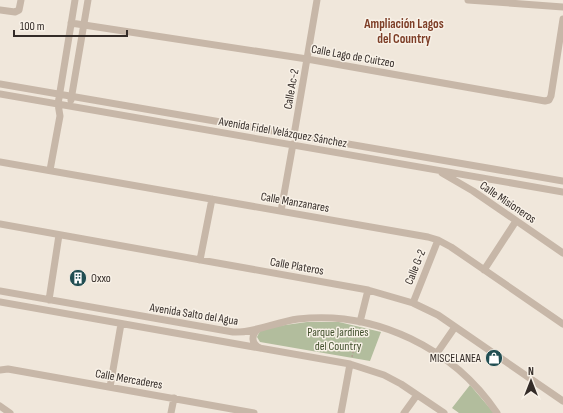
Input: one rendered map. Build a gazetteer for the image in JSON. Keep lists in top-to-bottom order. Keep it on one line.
{"streets":{"street":["Calle Lago de Cuitzeo","Calle Ac-2","Avenida Fidel Velázquez Sánchez","Calle Manzanares","Calle Misioneros","Calle Plateros","Calle G-2","Avenida Salto del Agua","Calle Mercaderes"]},"crossings":[["Calle Lago de Cuitzeo","Calle Ac-2"],["Calle Ac-2","Avenida Fidel Velázquez Sánchez"],["Avenida Fidel Velázquez Sánchez","Calle Misioneros"],["Calle Manzanares","Calle G-2"],["Calle Plateros","Calle G-2"]],"districts":["Ampliación Lagos del Country"],"parks":["Parque Jardines del Country"],"places":{"building":["Oxxo"],"shop":["MISCELANEA"]},"scale_bar":"100 m","north":"top"}
